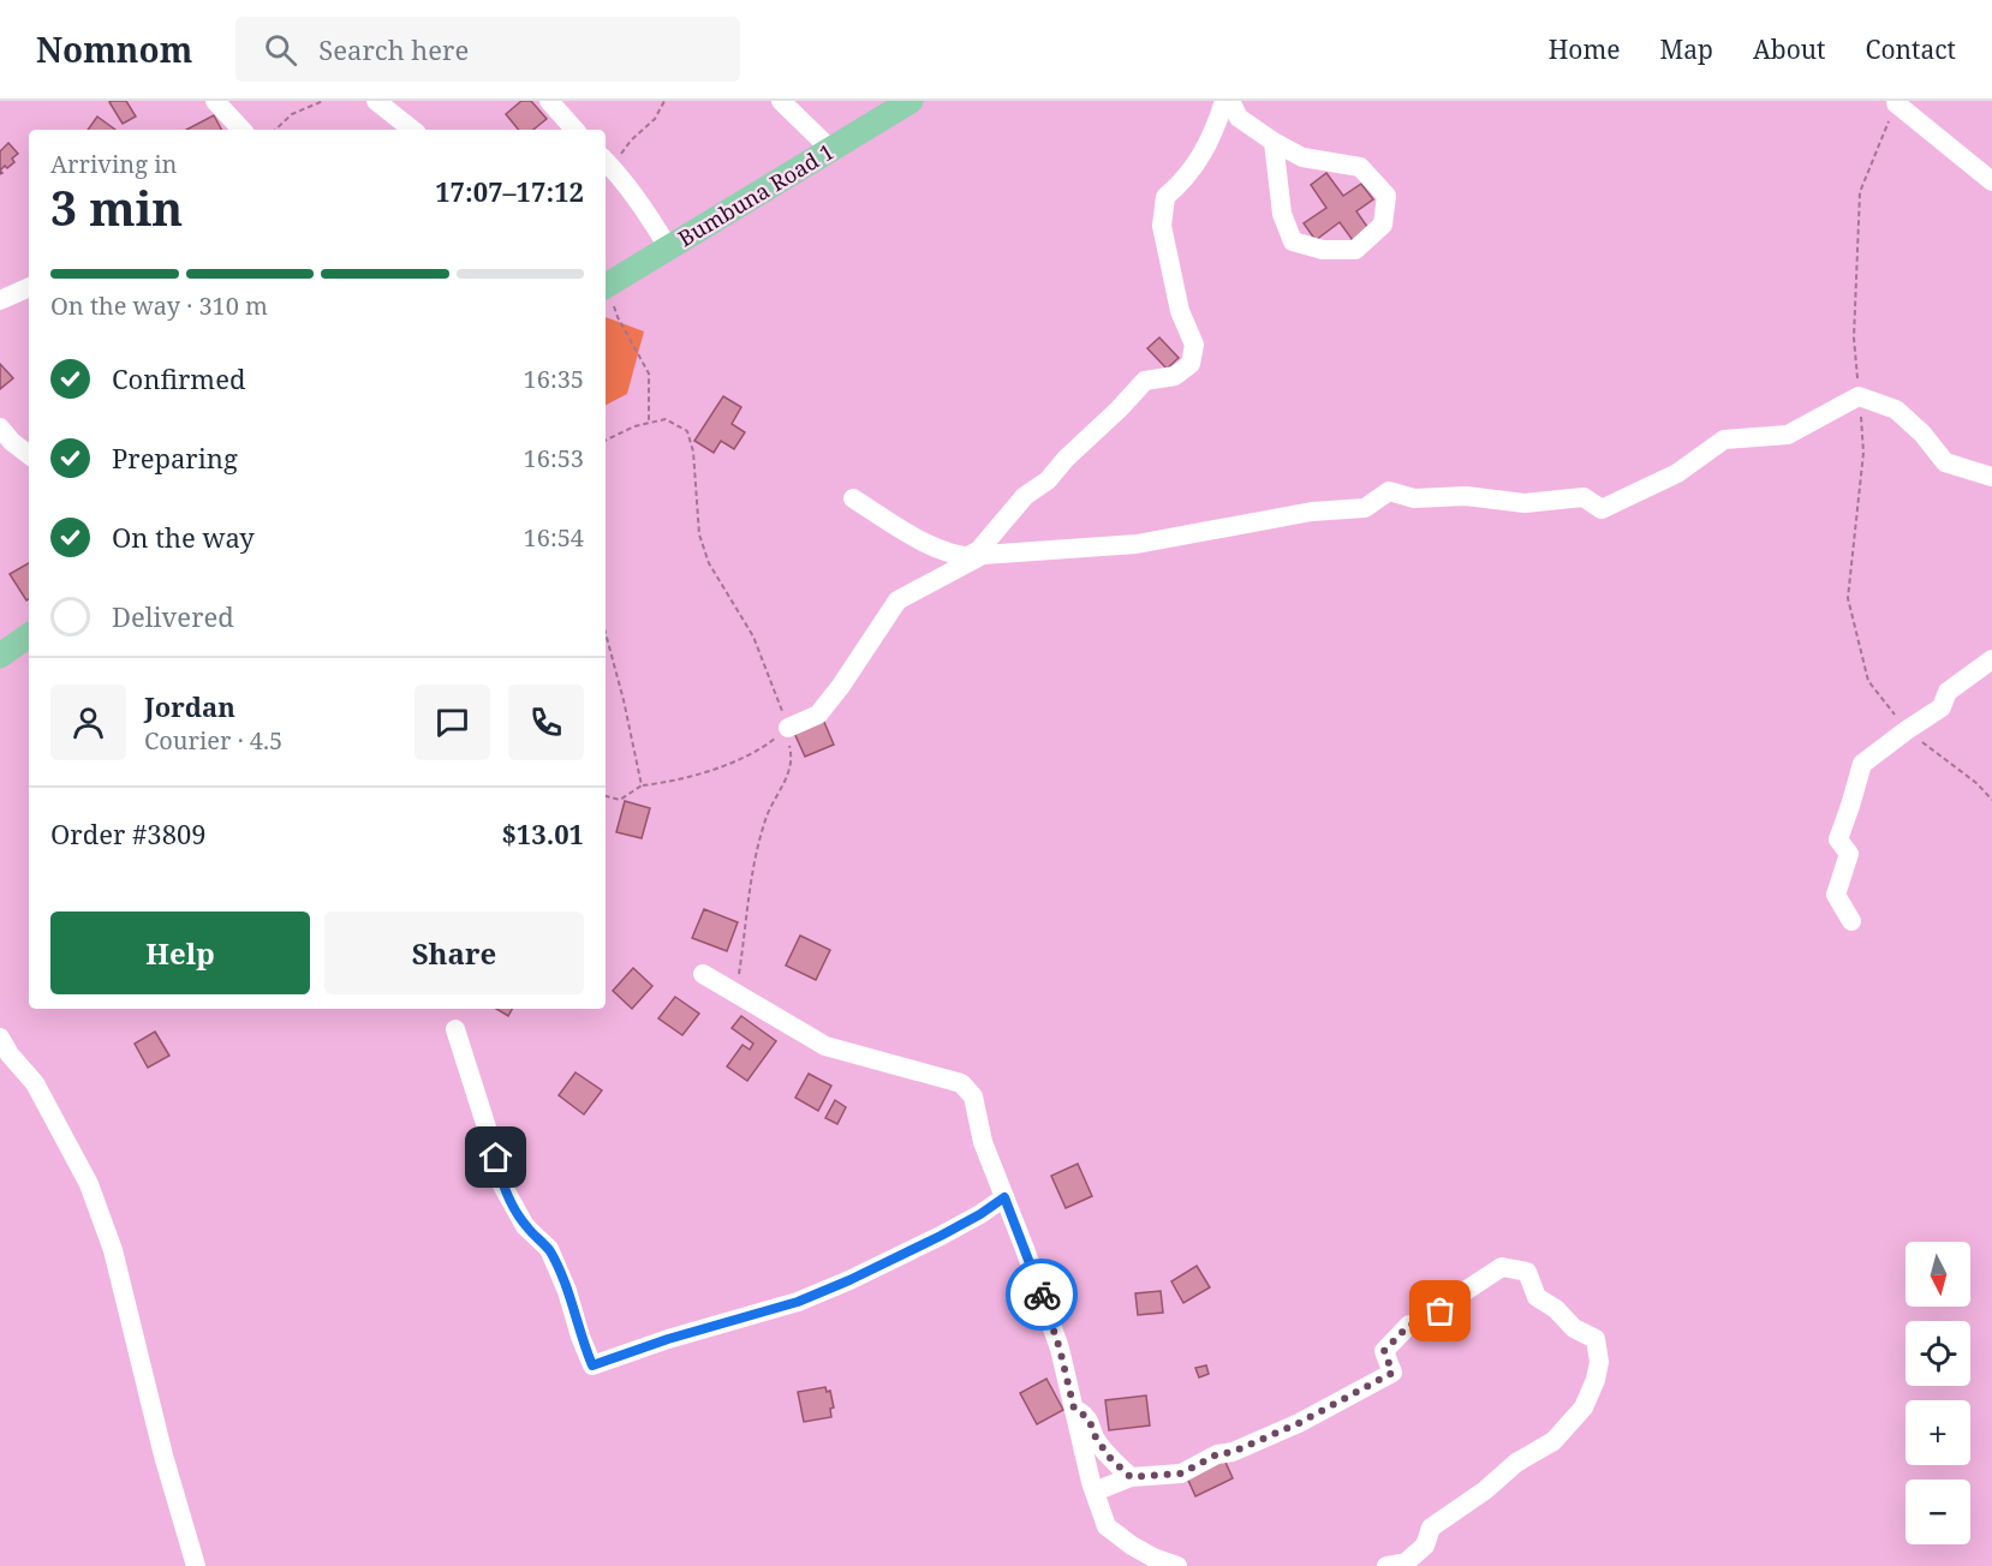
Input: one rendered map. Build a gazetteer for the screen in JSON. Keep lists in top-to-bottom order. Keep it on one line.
{"streets":{"main road":["Bumbuna Road 1"]},"north":"bottom","page":{"header":"Nomnom","search":"Search here","nav":["Home","Map","About","Contact"],"heading":["3 min","Arriving in","17:07–17:12"],"panel":["Jordan","Courier · 4.5","Order #3809","$13.01"],"bar":"On the way · 310 m","list":[["Confirmed","16:35"],["Preparing","16:53"],["On the way","16:54"],"Delivered"],"buttons":["Help","Share"],"map_buttons":["+","−"]}}
